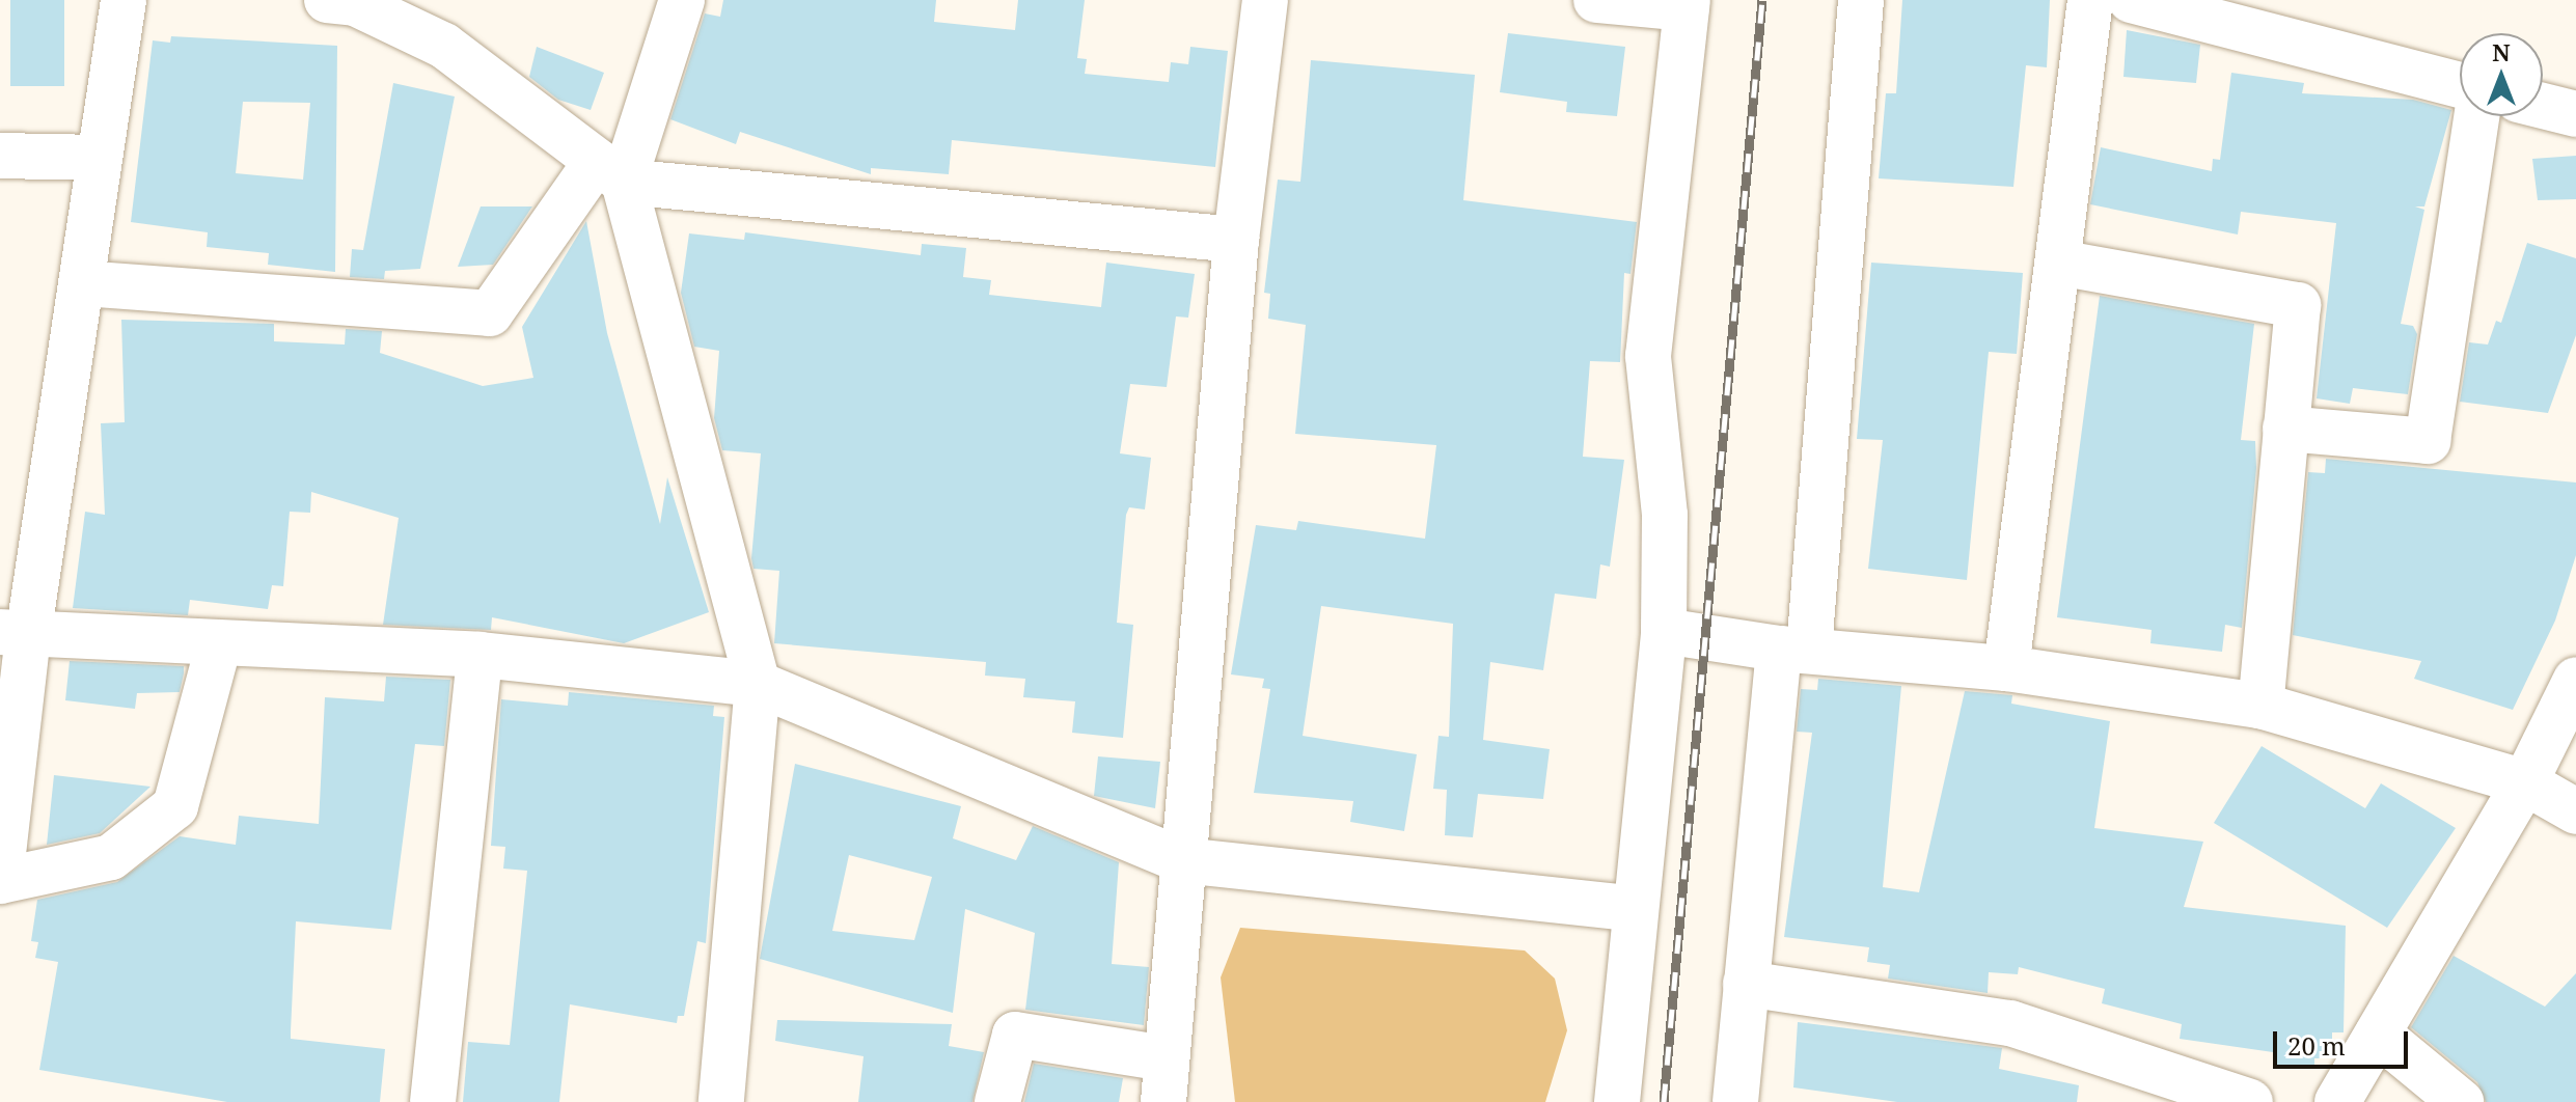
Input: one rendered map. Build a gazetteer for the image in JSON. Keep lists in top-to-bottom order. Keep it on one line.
{"scale_bar":"20 m","north":"top"}
